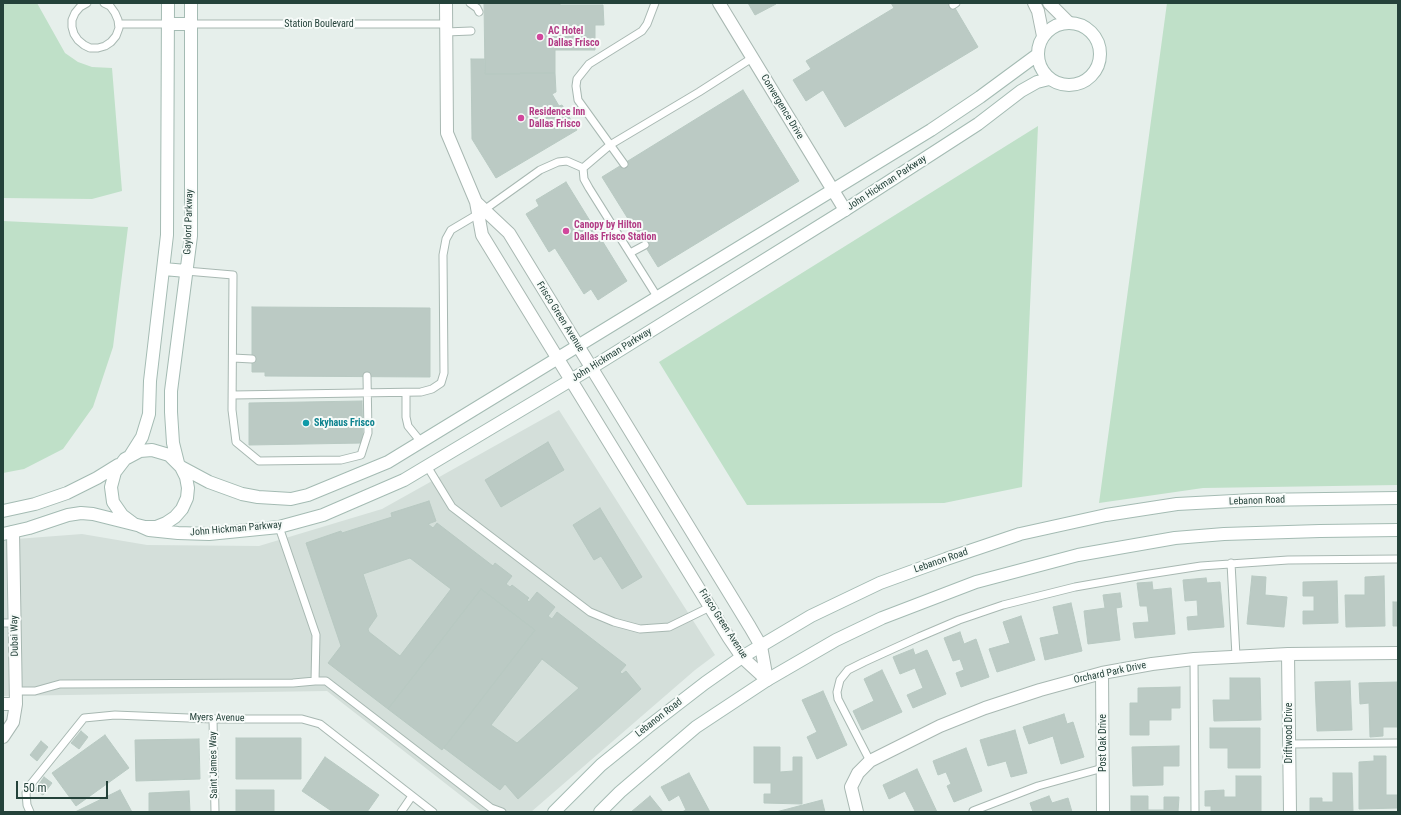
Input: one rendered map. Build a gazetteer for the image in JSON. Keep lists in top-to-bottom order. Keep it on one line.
{"streets":{"street":["Convergence Drive","John Hickman Parkway","Gaylord Parkway","Frisco Green Avenue","Lebanon Road","Dubai Way","Orchard Park Drive","Driftwood Drive","Post Oak Drive"],"lane":["Station Boulevard","Myers Avenue","Saint James Way"]},"crossings":[["Station Boulevard","Gaylord Parkway"],["Station Boulevard","Frisco Green Avenue"],["Convergence Drive","John Hickman Parkway"],["John Hickman Parkway","Gaylord Parkway"],["John Hickman Parkway","Frisco Green Avenue"],["John Hickman Parkway","Dubai Way"],["Frisco Green Avenue","Lebanon Road"],["Orchard Park Drive","Driftwood Drive"],["Orchard Park Drive","Post Oak Drive"],["Myers Avenue","Saint James Way"]],"places":["AC Hotel Dallas Frisco","Residence Inn Dallas Frisco","Canopy by Hilton Dallas Frisco Station","Skyhaus Frisco"],"scale_bar":"50 m"}
